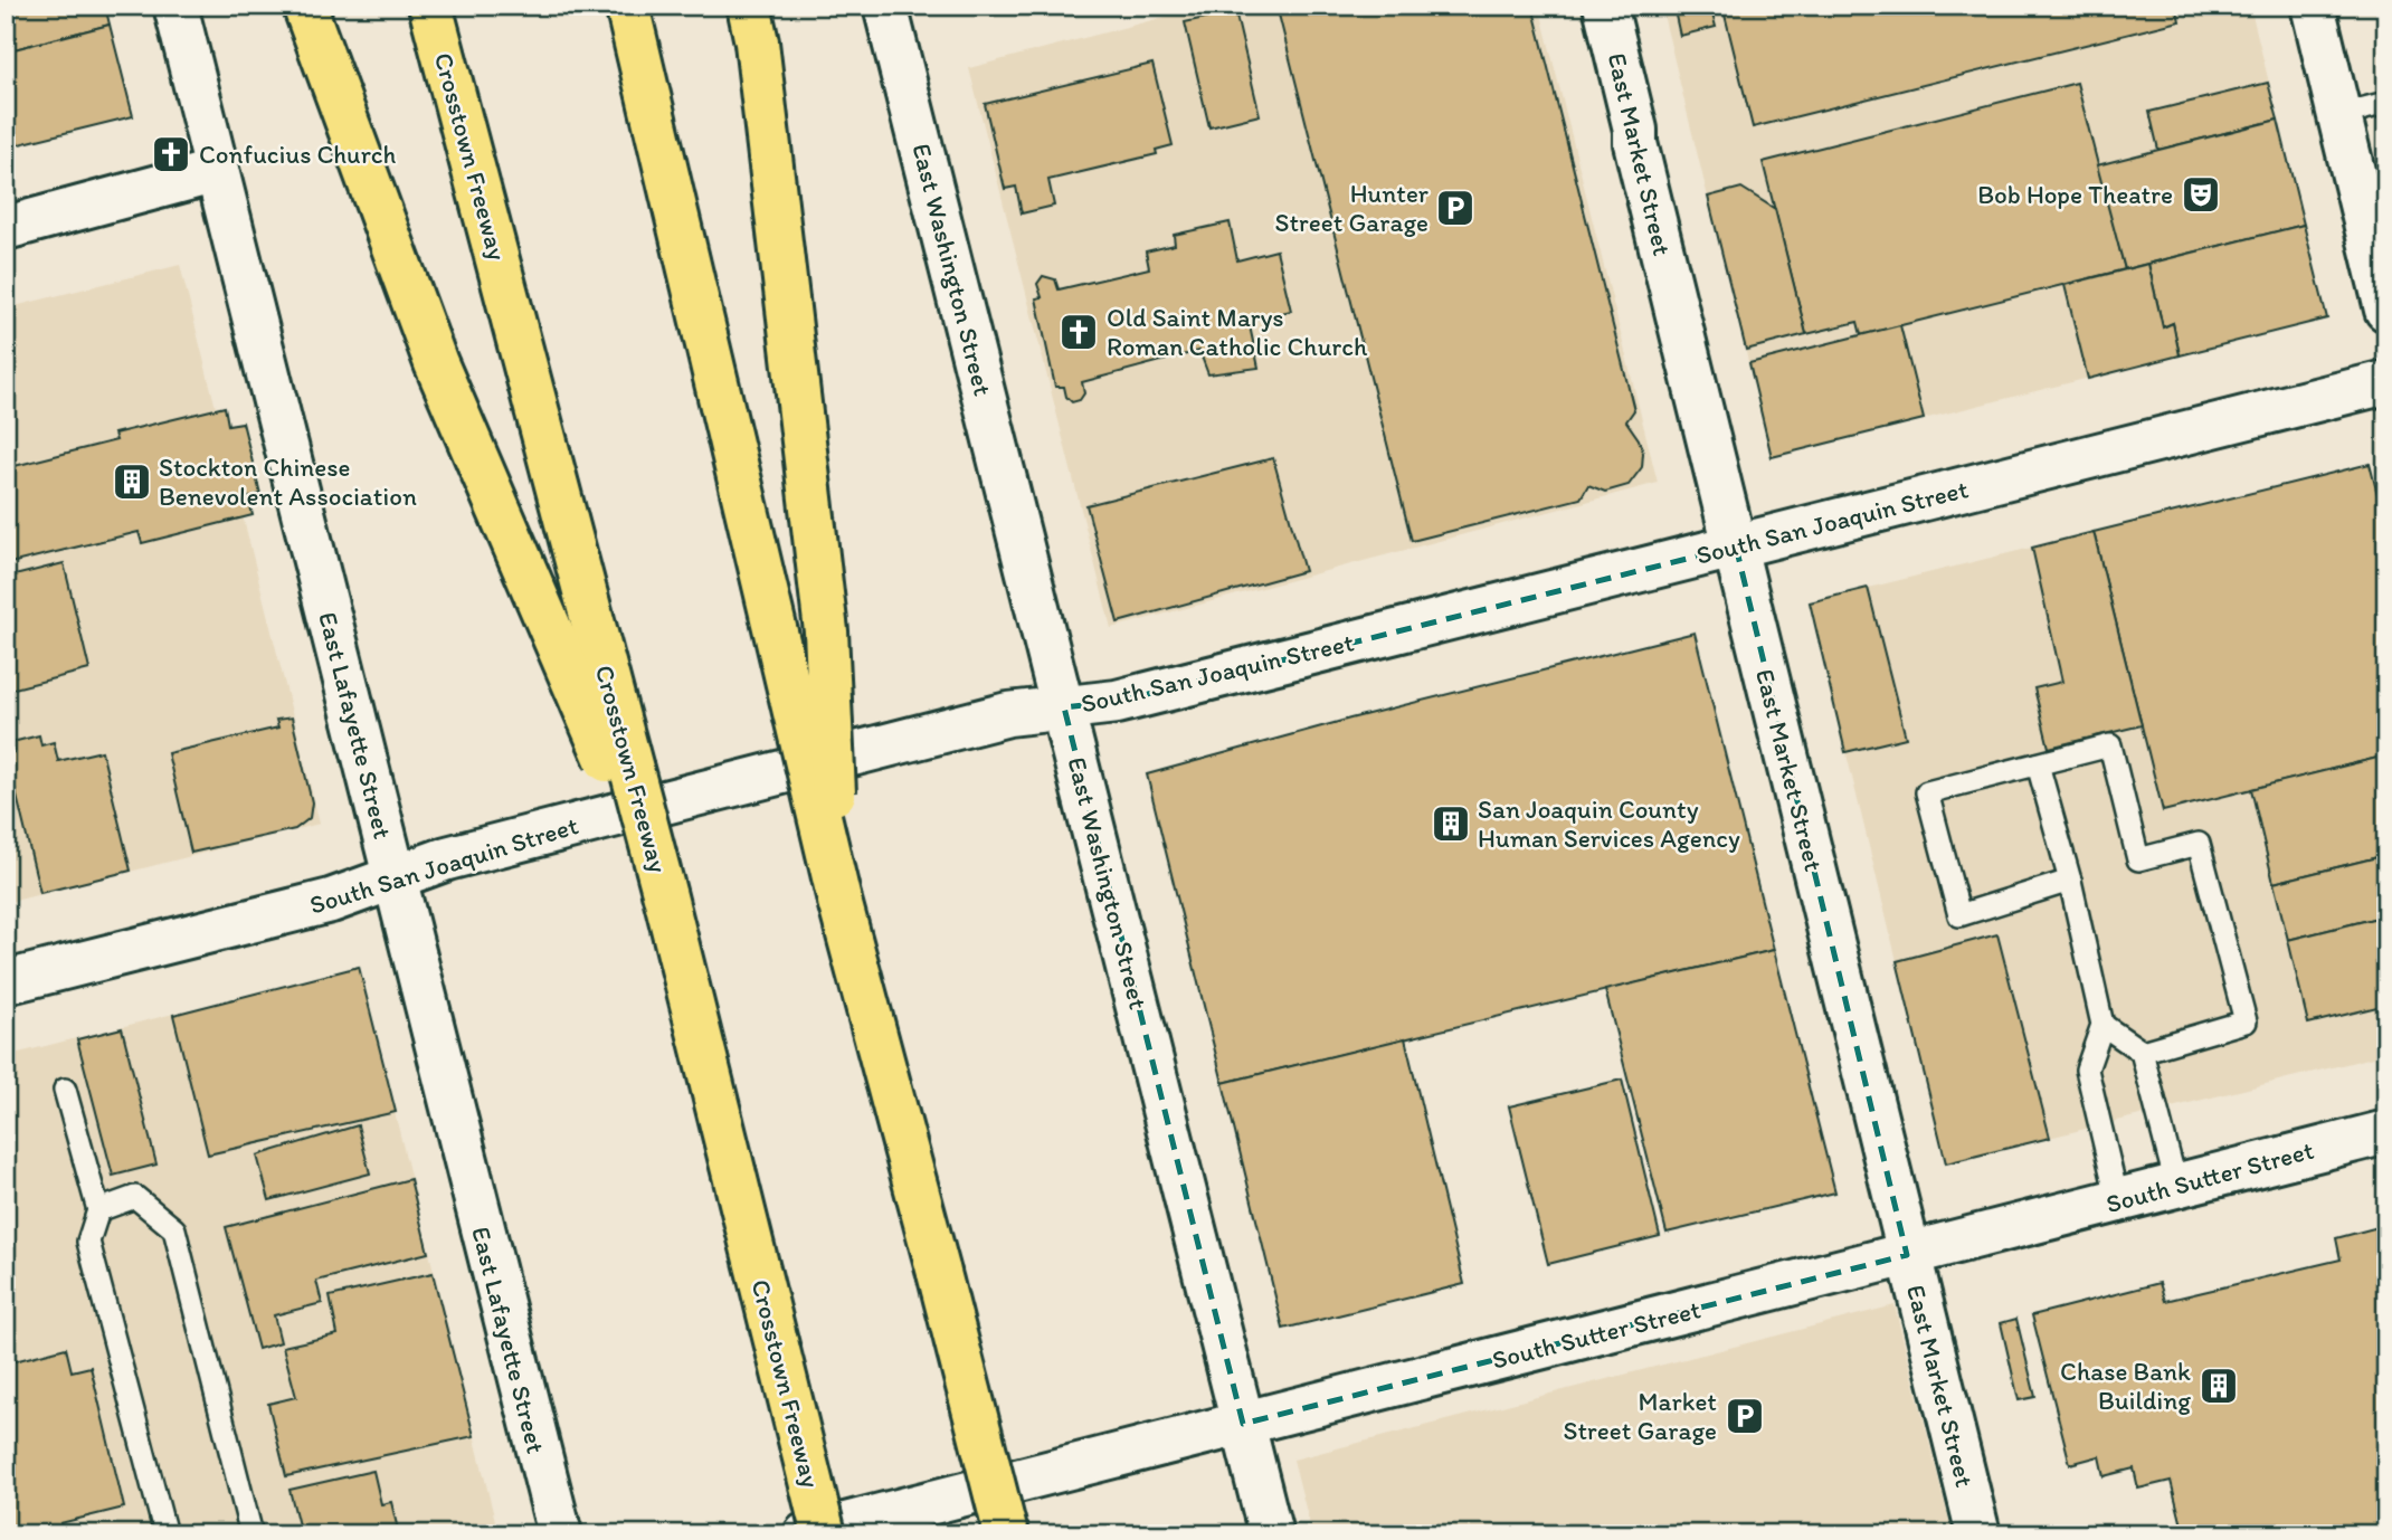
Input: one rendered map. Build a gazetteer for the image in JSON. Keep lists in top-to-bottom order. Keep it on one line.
{"streets":{"highway":["Crosstown Freeway"],"street":["East Market Street","East Washington Street","South San Joaquin Street","East Lafayette Street","South Sutter Street"]},"crossings":[["East Market Street","South San Joaquin Street"],["East Market Street","South Sutter Street"],["East Washington Street","South San Joaquin Street"],["East Washington Street","South Sutter Street"],["South San Joaquin Street","East Lafayette Street"]],"places":{"church":["Confucius Church","Old Saint Marys Roman Catholic Church"],"theatre":["Bob Hope Theatre"],"parking":["Hunter Street Garage","Market Street Garage"],"building":["Stockton Chinese Benevolent Association","San Joaquin County Human Services Agency","Chase Bank Building"]}}
